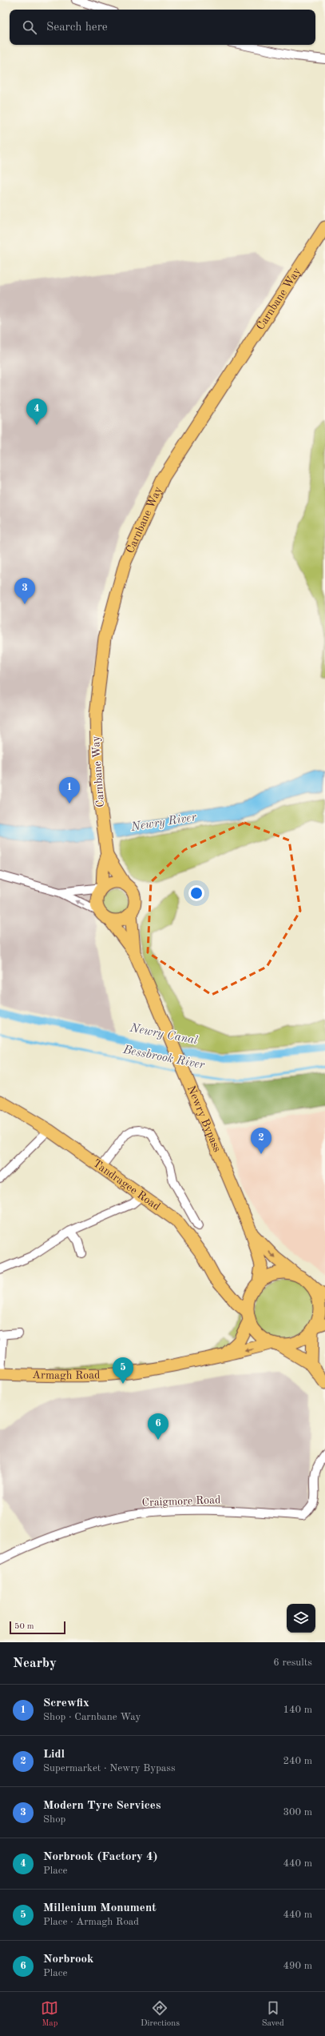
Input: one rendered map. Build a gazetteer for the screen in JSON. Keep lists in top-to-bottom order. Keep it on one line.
{"streets":{"highway":["Carnbane Way","Newry Bypass","Tandragee Road","Armagh Road"],"street":["Craigmore Road"]},"crossings":[["Tandragee Road","Armagh Road"]],"water":["Newry River","Newry Canal","Bessbrook River"],"scale_bar":"50 m","page":{"search":"Search here","pins":["4","3","1","2","5","6"],"scale":"50 m","heading":["Nearby","6 results"],"list":[{"mark":"1","name":"Screwfix","note":"Shop · Carnbane Way","value":"140 m"},{"mark":"2","name":"Lidl","note":"Supermarket · Newry Bypass","value":"240 m"},{"mark":"3","name":"Modern Tyre Services","note":"Shop","value":"300 m"},{"mark":"4","name":"Norbrook (Factory 4)","note":"Place","value":"440 m"},{"mark":"5","name":"Millenium Monument","note":"Place · Armagh Road","value":"440 m"},{"mark":"6","name":"Norbrook","note":"Place","value":"490 m"}],"nav":["Map","Directions","Saved"]}}
